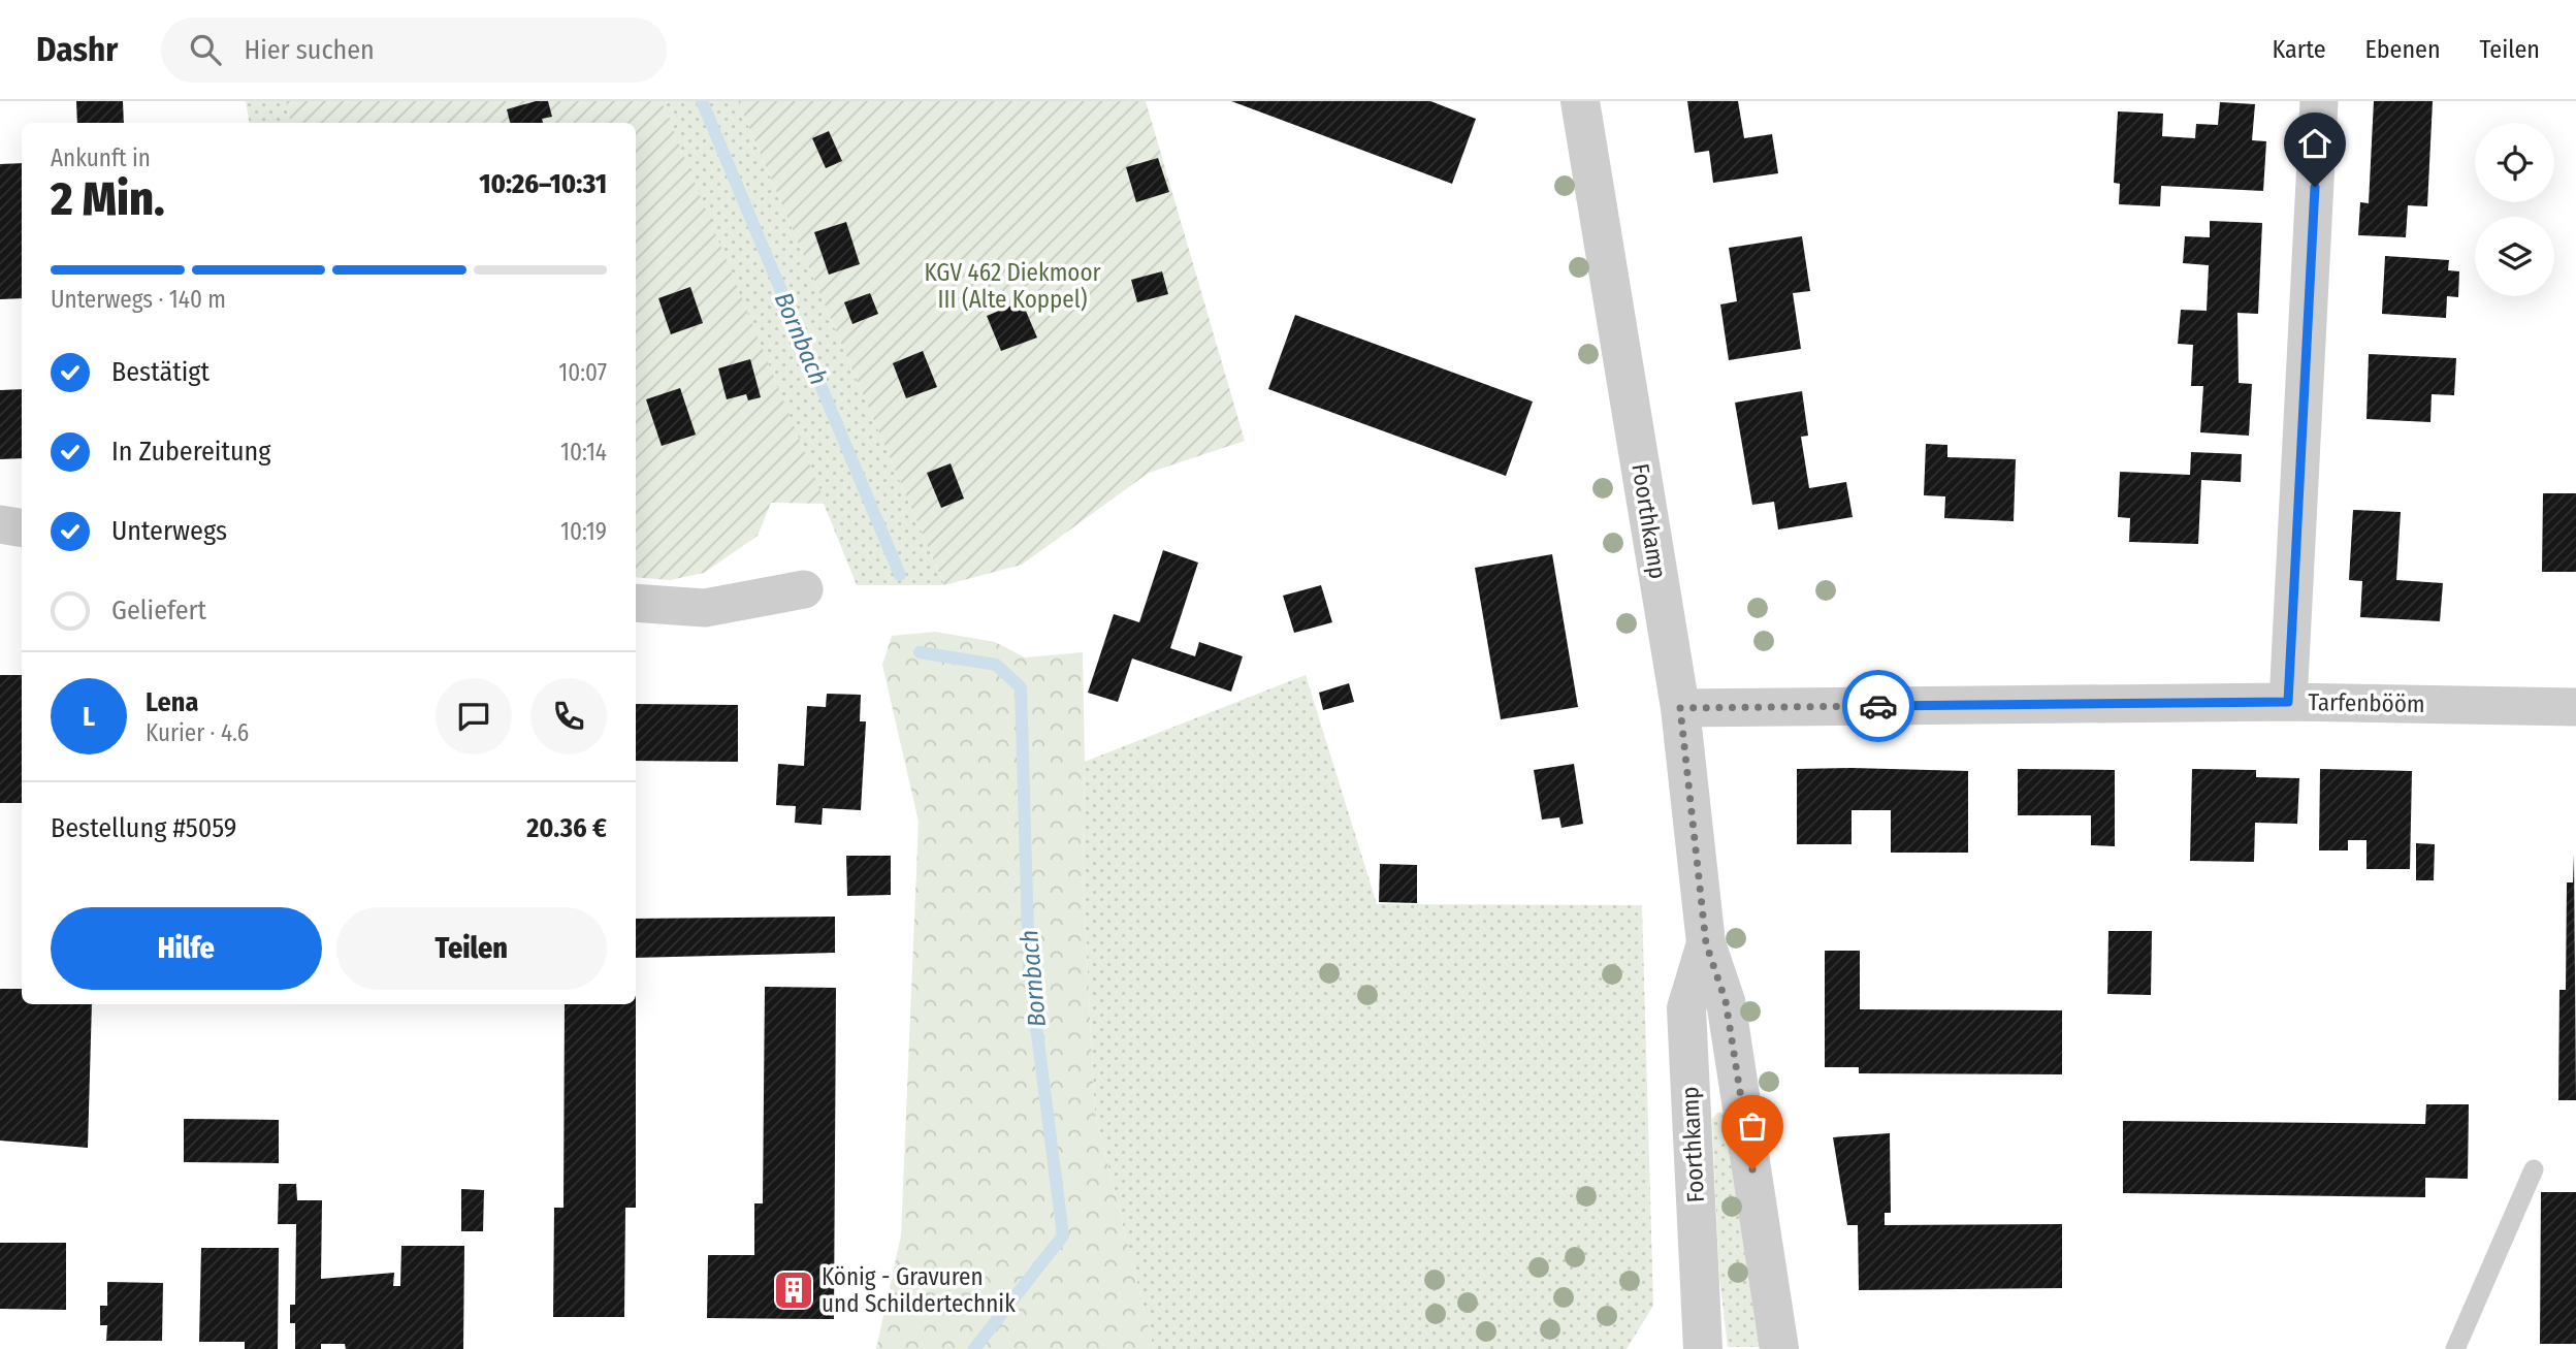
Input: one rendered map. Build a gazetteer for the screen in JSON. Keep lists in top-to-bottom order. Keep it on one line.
{"streets":{"street":["Foorthkamp","Tarfenbööm"]},"crossings":[["Foorthkamp","Tarfenbööm"]],"water":["Bornbach"],"parks":["KGV 462 Diekmoor III (Alte Koppel)"],"places":{"building":["König - Gravuren und Schildertechnik"]},"page":{"header":"Dashr","search":"Hier suchen","nav":["Karte","Ebenen","Teilen"],"heading":["2 Min.","Ankunft in","10:26–10:31"],"panel":["Lena","Kurier · 4.6","Bestellung #5059","20.36 €"],"bar":"Unterwegs · 140 m","list":[["Bestätigt","10:07"],["In Zubereitung","10:14"],["Unterwegs","10:19"],"Geliefert"],"round":"L","buttons":["Hilfe","Teilen"]}}
